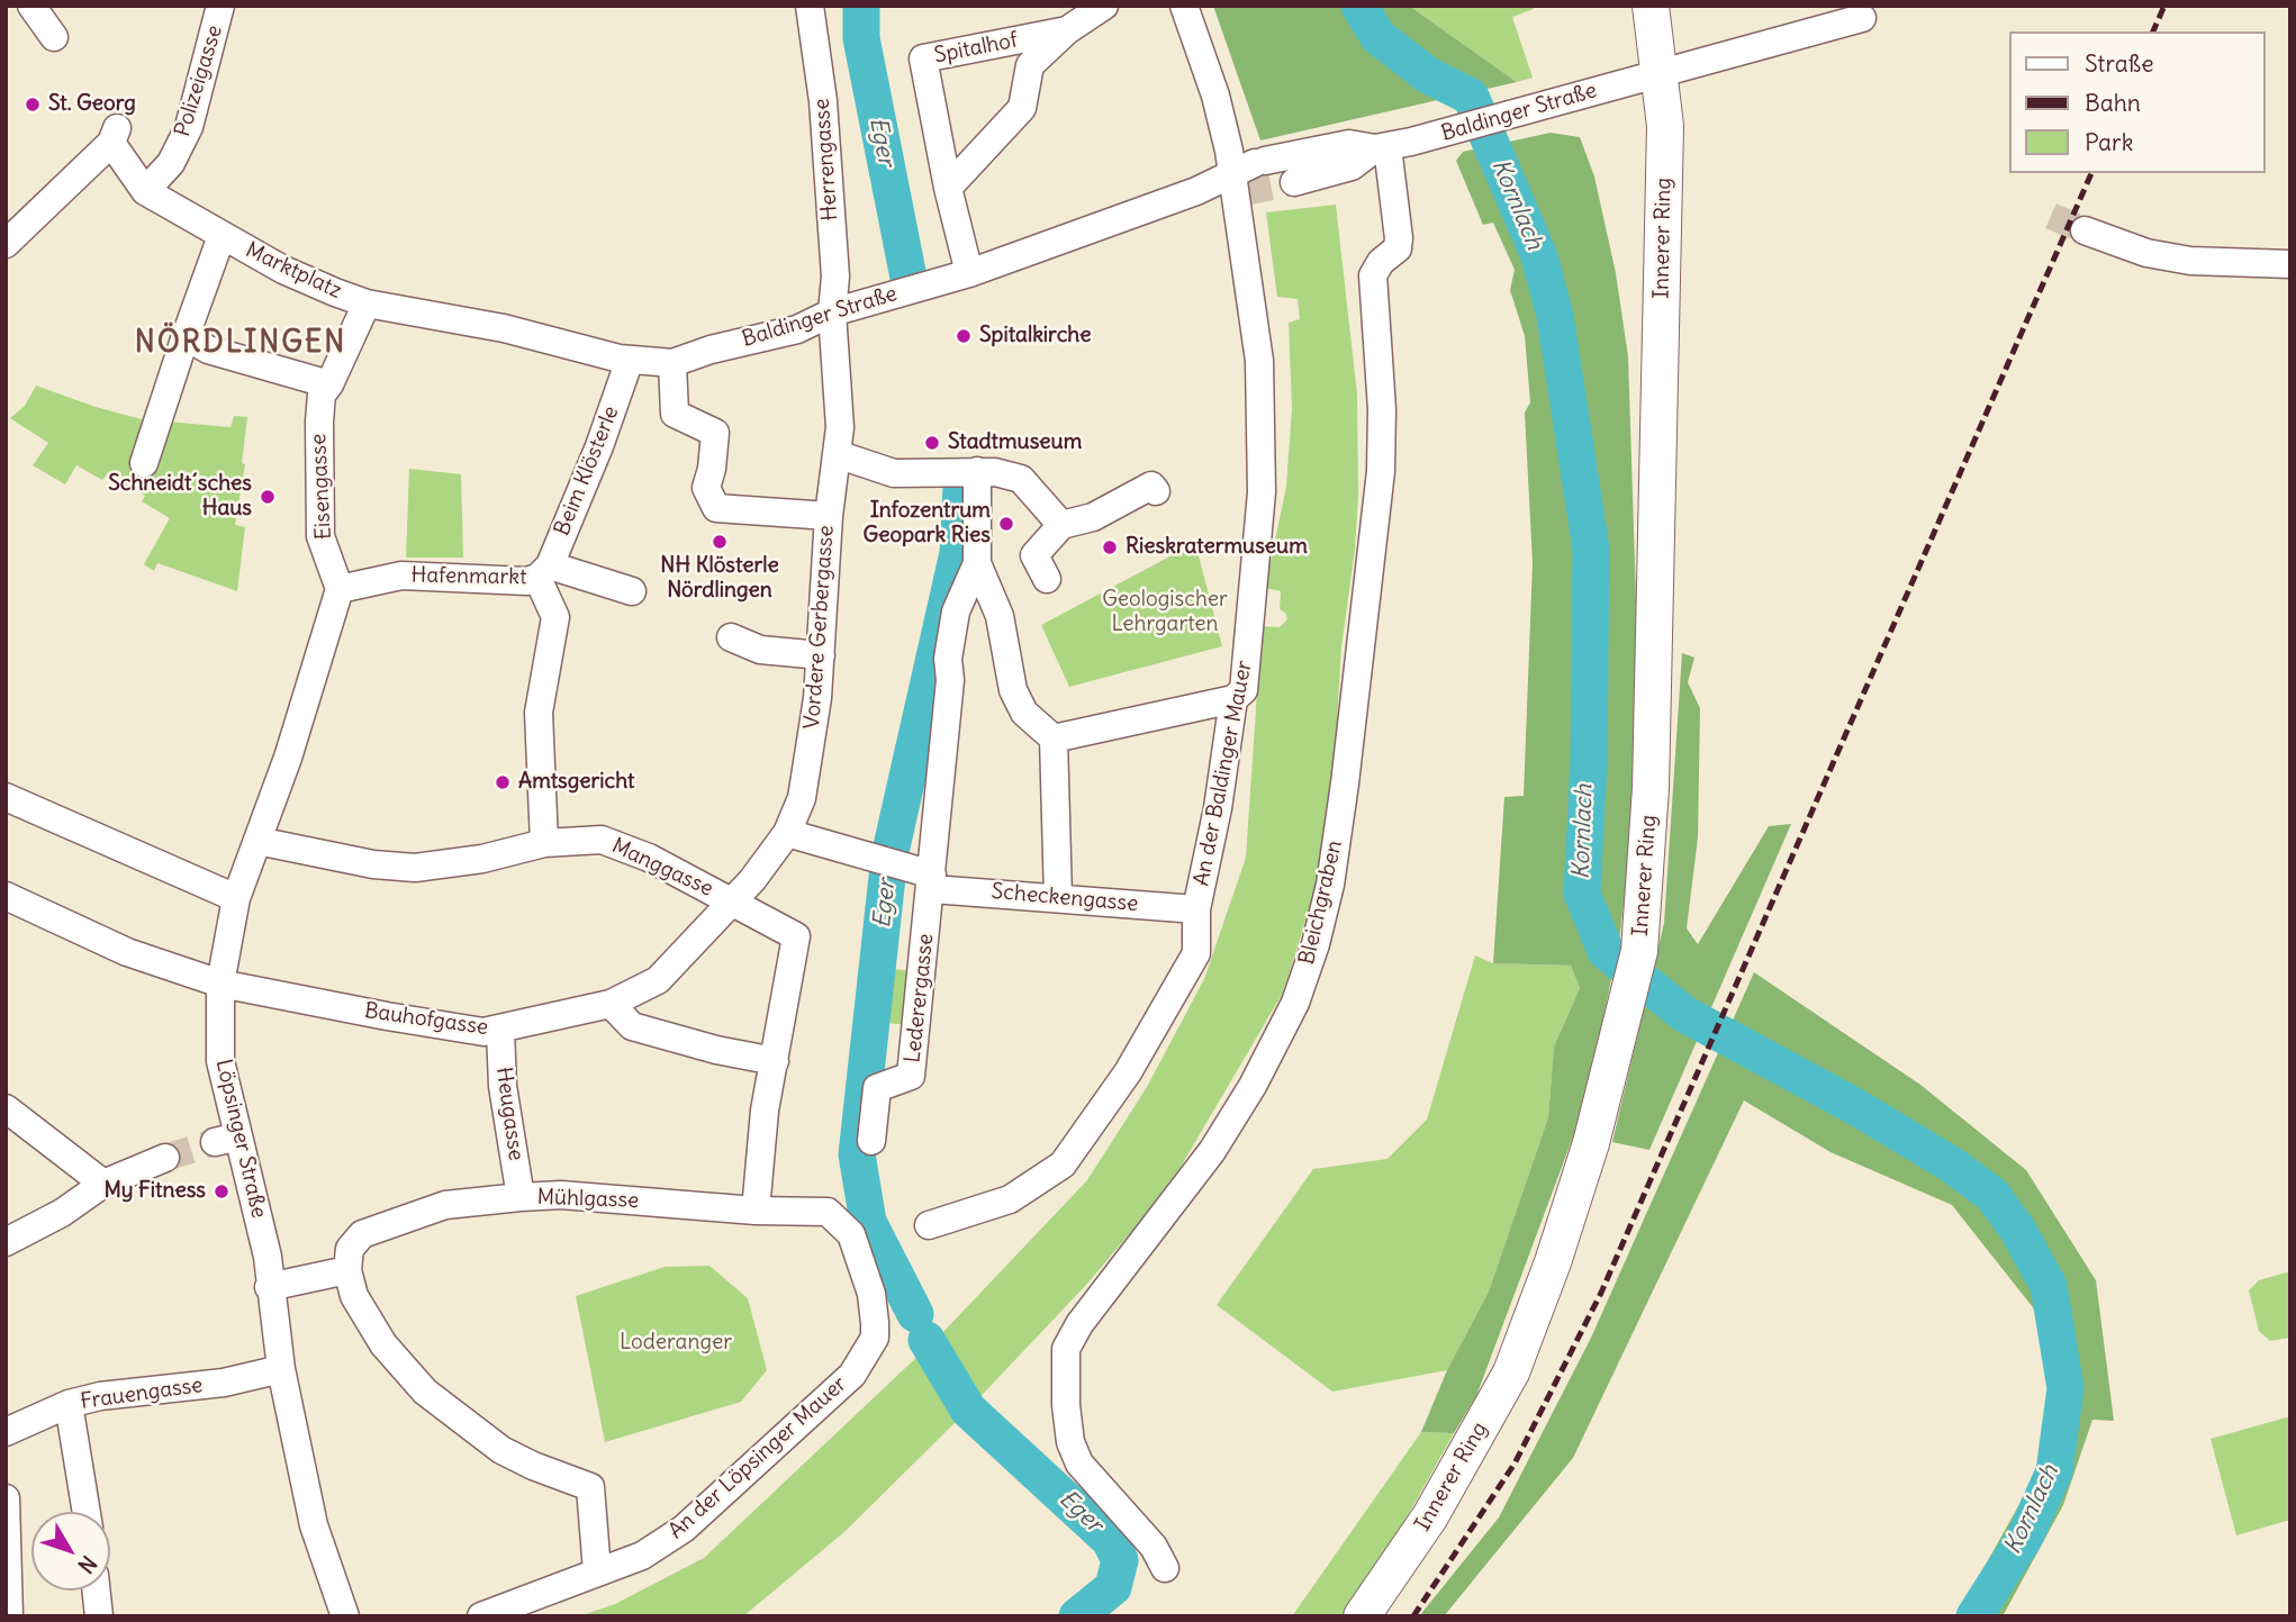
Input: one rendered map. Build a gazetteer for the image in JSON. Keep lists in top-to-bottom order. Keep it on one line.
{"streets":{"main road":["Innerer Ring"],"street":["Spitalhof","Polizeigasse","Baldinger Straße","Herrengasse","Marktplatz","Beim Klösterle","Eisengasse","Hafenmarkt","Vordere Gerbergasse","An der Baldinger Mauer","Manggasse","Scheckengasse","Bleichgraben","Lederergasse","Bauhofgasse","Heugasse","Löpsinger Straße","Mühlgasse","Frauengasse","An der Löpsinger Mauer"]},"crossings":[["Spitalhof","Baldinger Straße"],["Polizeigasse","Marktplatz"],["Baldinger Straße","Herrengasse"],["Baldinger Straße","Innerer Ring"],["Baldinger Straße","Marktplatz"],["Baldinger Straße","Beim Klösterle"],["Baldinger Straße","Vordere Gerbergasse"],["Baldinger Straße","An der Baldinger Mauer"],["Baldinger Straße","Bleichgraben"],["Herrengasse","Vordere Gerbergasse"],["Marktplatz","Eisengasse"],["Beim Klösterle","Hafenmarkt"],["Eisengasse","Hafenmarkt"],["Eisengasse","Löpsinger Straße"],["Hafenmarkt","Löpsinger Straße"],["Vordere Gerbergasse","Manggasse"],["Vordere Gerbergasse","Scheckengasse"],["Vordere Gerbergasse","Bauhofgasse"],["An der Baldinger Mauer","Scheckengasse"],["Manggasse","Bauhofgasse"],["Manggasse","Löpsinger Straße"],["Scheckengasse","Lederergasse"],["Bauhofgasse","Heugasse"],["Bauhofgasse","Löpsinger Straße"],["Heugasse","Mühlgasse"],["Löpsinger Straße","Frauengasse"],["Mühlgasse","An der Löpsinger Mauer"]],"districts":["NÖRDLINGEN"],"water":["Eger","Kornlach"],"parks":["Geologischer Lehrgarten","Loderanger"],"places":["St. Georg","Spitalkirche","Stadtmuseum","Schneidt´sches Haus","Infozentrum Geopark Ries","NH Klösterle Nördlingen","Rieskratermuseum","Amtsgericht","My Fitness"],"legend":["Straße","Bahn","Park"],"north":"bottom right"}
